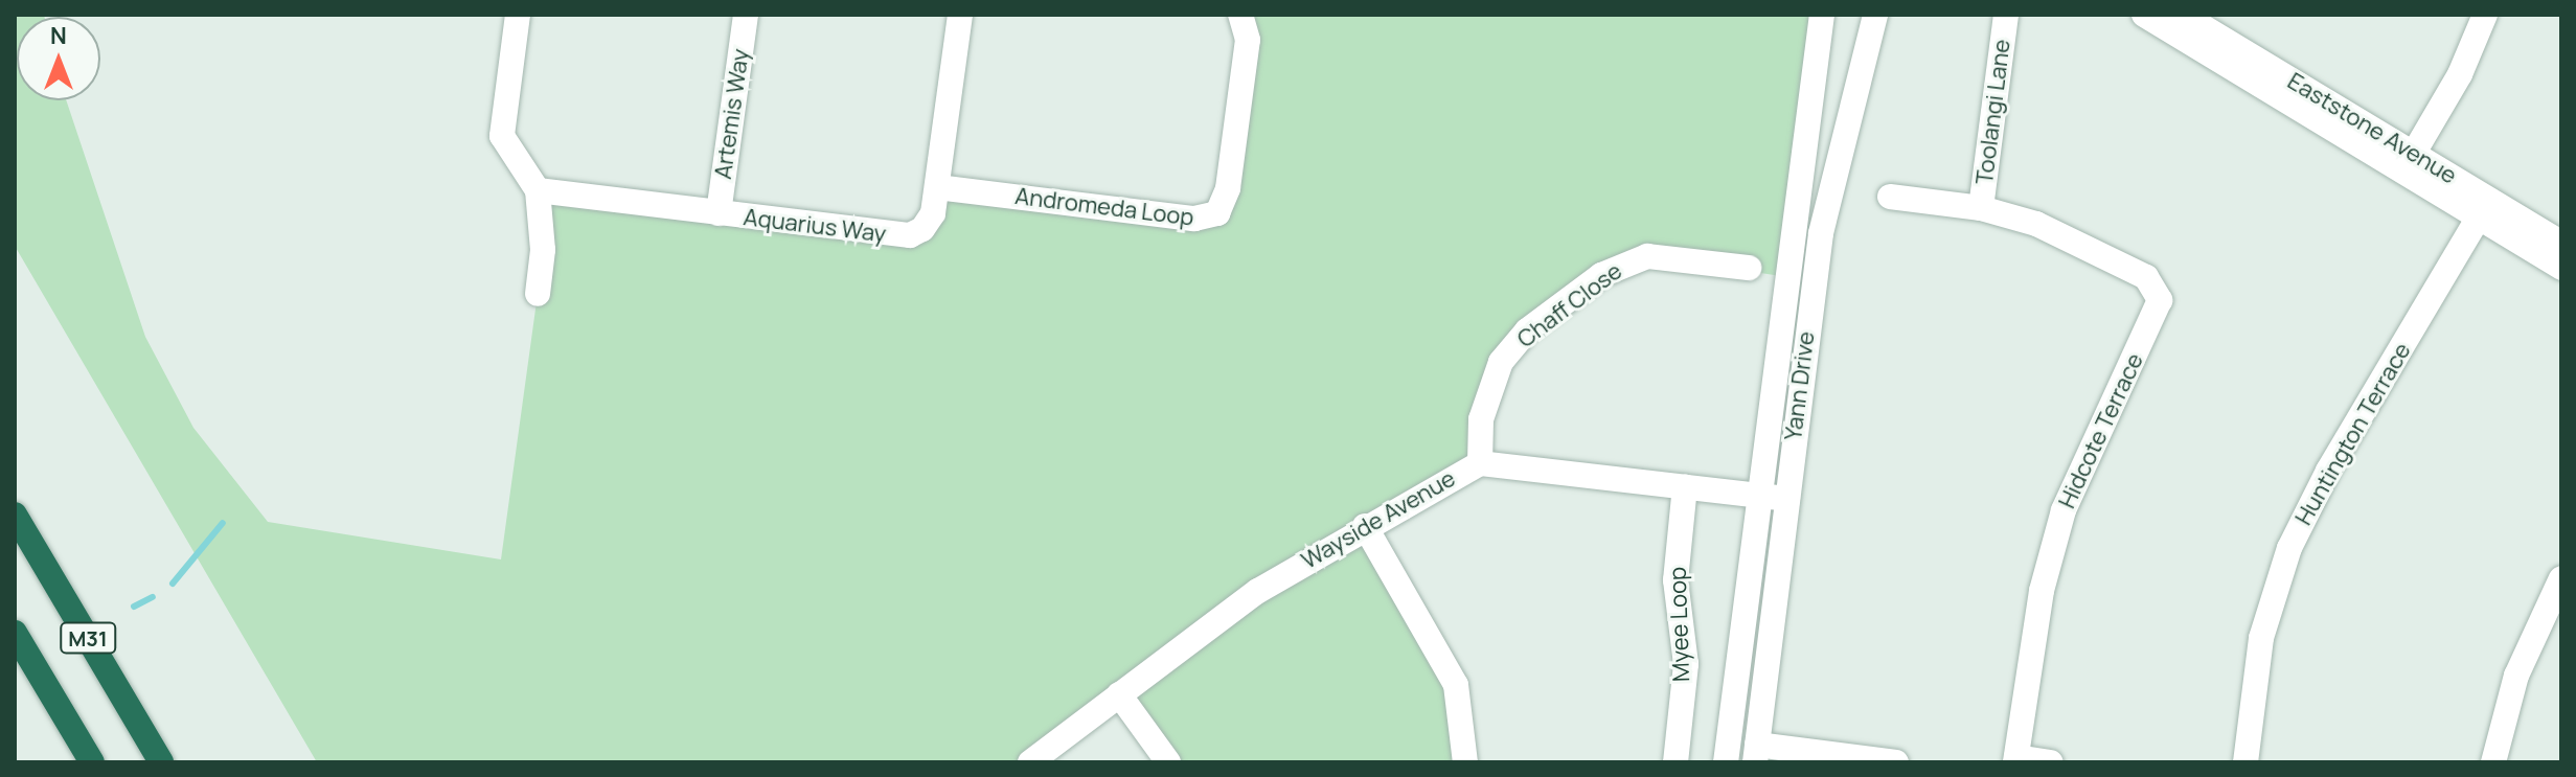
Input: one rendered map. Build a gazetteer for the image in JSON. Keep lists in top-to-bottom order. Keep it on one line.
{"streets":{"highway":["M31"],"street":["Toolangi Lane","Artemis Way","Eaststone Avenue","Andromeda Loop","Aquarius Way","Chaff Close","Yann Drive","Hidcote Terrace","Huntington Terrace","Wayside Avenue","Myee Loop"]},"crossings":[["Toolangi Lane","Hidcote Terrace"],["Artemis Way","Aquarius Way"],["Eaststone Avenue","Huntington Terrace"],["Andromeda Loop","Aquarius Way"],["Chaff Close","Wayside Avenue"],["Yann Drive","Wayside Avenue"],["Wayside Avenue","Myee Loop"]],"north":"top"}
